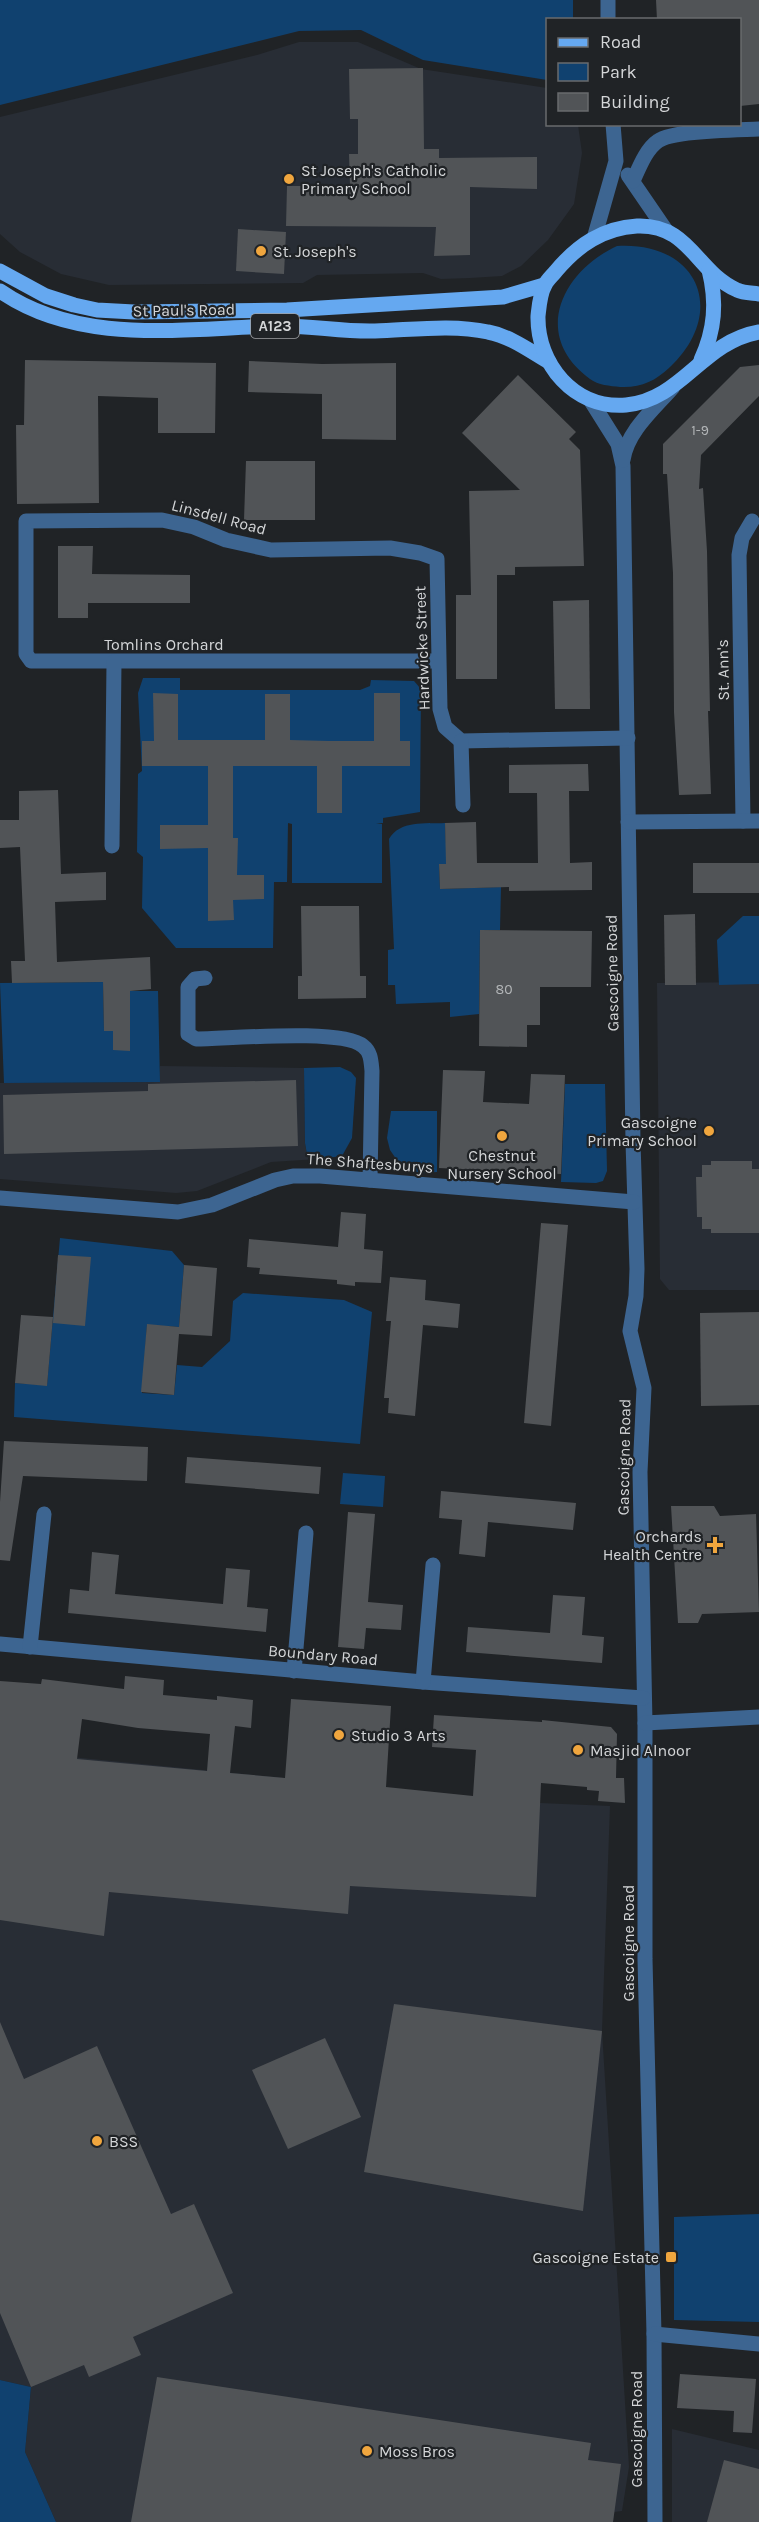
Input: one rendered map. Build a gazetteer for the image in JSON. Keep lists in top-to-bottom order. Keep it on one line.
{"streets":{"main road":["St Paul's Road","A123"],"street":["Linsdell Road","Tomlins Orchard","Hardwicke Street","St. Ann's","Gascoigne Road","The Shaftesburys","Boundary Road"]},"crossings":[["St Paul's Road","Gascoigne Road"],["Linsdell Road","Tomlins Orchard"],["Linsdell Road","Hardwicke Street"],["Tomlins Orchard","Hardwicke Street"],["Gascoigne Road","The Shaftesburys"],["Gascoigne Road","Boundary Road"]],"places":{"other":["St Joseph's Catholic Primary School","St. Joseph's","Gascoigne Primary School","Chestnut Nursery School","Studio 3 Arts","Masjid Alnoor","BSS","Moss Bros"],"health":["Orchards Health Centre"],"transit":["Gascoigne Estate"]},"house_numbers":["1-9","80"],"legend":["Road","Park","Building"]}
